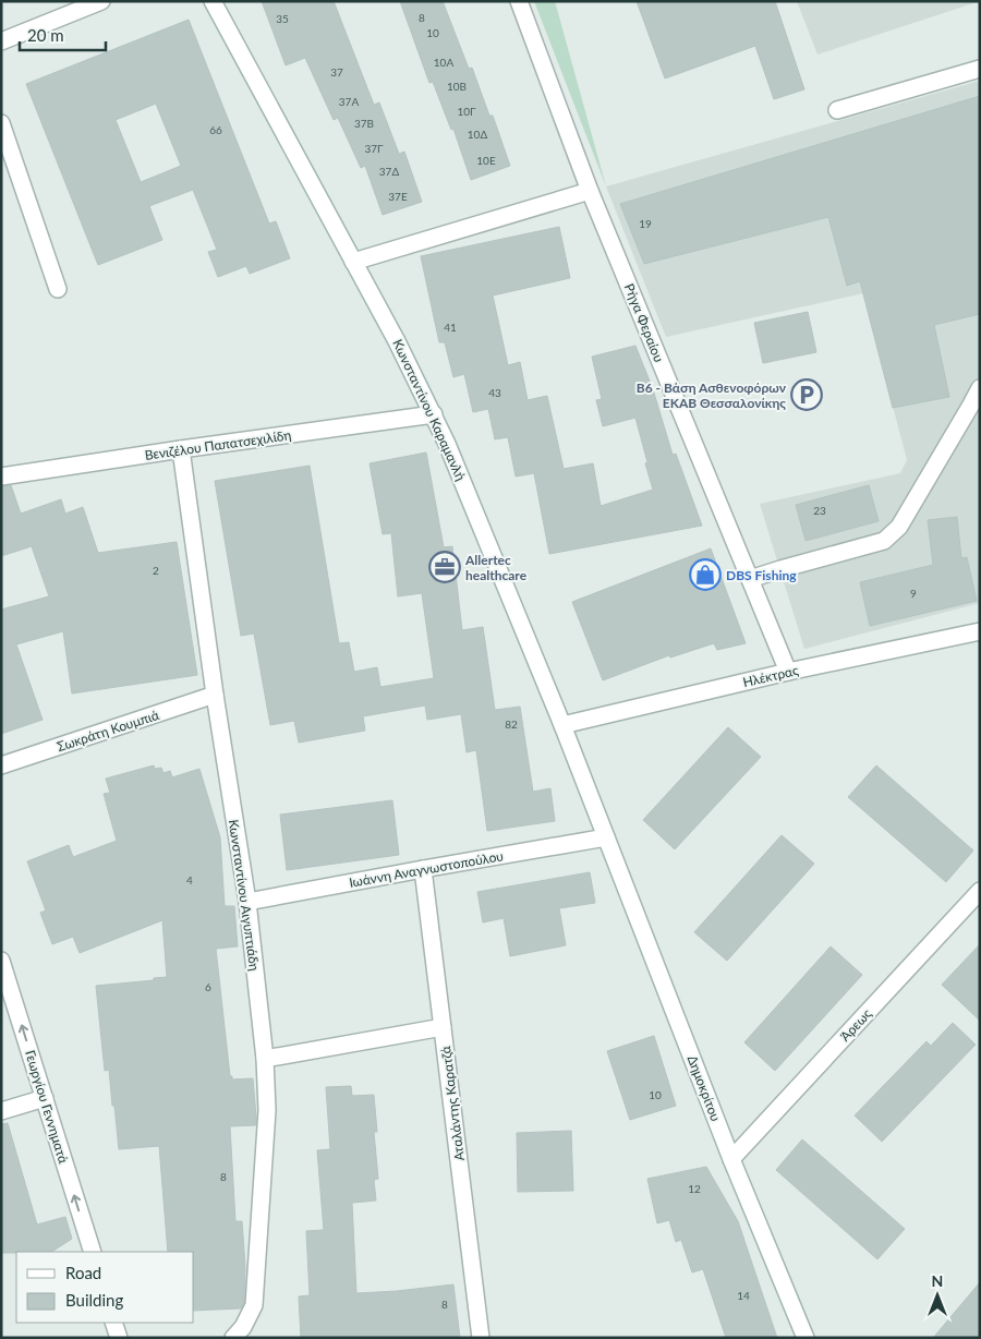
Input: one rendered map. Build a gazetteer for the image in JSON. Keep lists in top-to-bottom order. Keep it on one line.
{"streets":{"street":["Ρήγα Φεραίου","Κωνσταντίνου Καραμανλή","Βενιζέλου Παπατσεχιλίδη","Ηλέκτρας","Σωκράτη Κουμπιά","Ιωάννη Αναγνωστοπούλου","Κωνσταντίνου Αιγυπτιάδη","Άρεως","Δημοκρίτου","Αταλάντης Καρατζά","Γεωργίου Γεννηματά"]},"crossings":[["Ρήγα Φεραίου","Ηλέκτρας"],["Κωνσταντίνου Καραμανλή","Βενιζέλου Παπατσεχιλίδη"],["Κωνσταντίνου Καραμανλή","Ηλέκτρας"],["Κωνσταντίνου Καραμανλή","Ιωάννη Αναγνωστοπούλου"],["Κωνσταντίνου Καραμανλή","Δημοκρίτου"],["Βενιζέλου Παπατσεχιλίδη","Κωνσταντίνου Αιγυπτιάδη"],["Σωκράτη Κουμπιά","Κωνσταντίνου Αιγυπτιάδη"],["Ιωάννη Αναγνωστοπούλου","Κωνσταντίνου Αιγυπτιάδη"],["Ιωάννη Αναγνωστοπούλου","Δημοκρίτου"],["Ιωάννη Αναγνωστοπούλου","Αταλάντης Καρατζά"],["Άρεως","Δημοκρίτου"]],"one_way":["Γεωργίου Γεννηματά"],"places":{"parking":["Β6 - Βάση Ασθενοφόρων ΕΚΑΒ Θεσσαλονίκης"],"office":["Allertec healthcare"],"shop":["DBS Fishing"]},"house_numbers":["8","35","10","10Α","37","10Β","37Α","10Γ","37Β","66","10Δ","37Γ","10Ε","37Δ","37Ε","19","41","43","23","2","9","82","4","6","10","8","12","14","8"],"legend":["Road","Building"],"scale_bar":"20 m","north":"top"}
